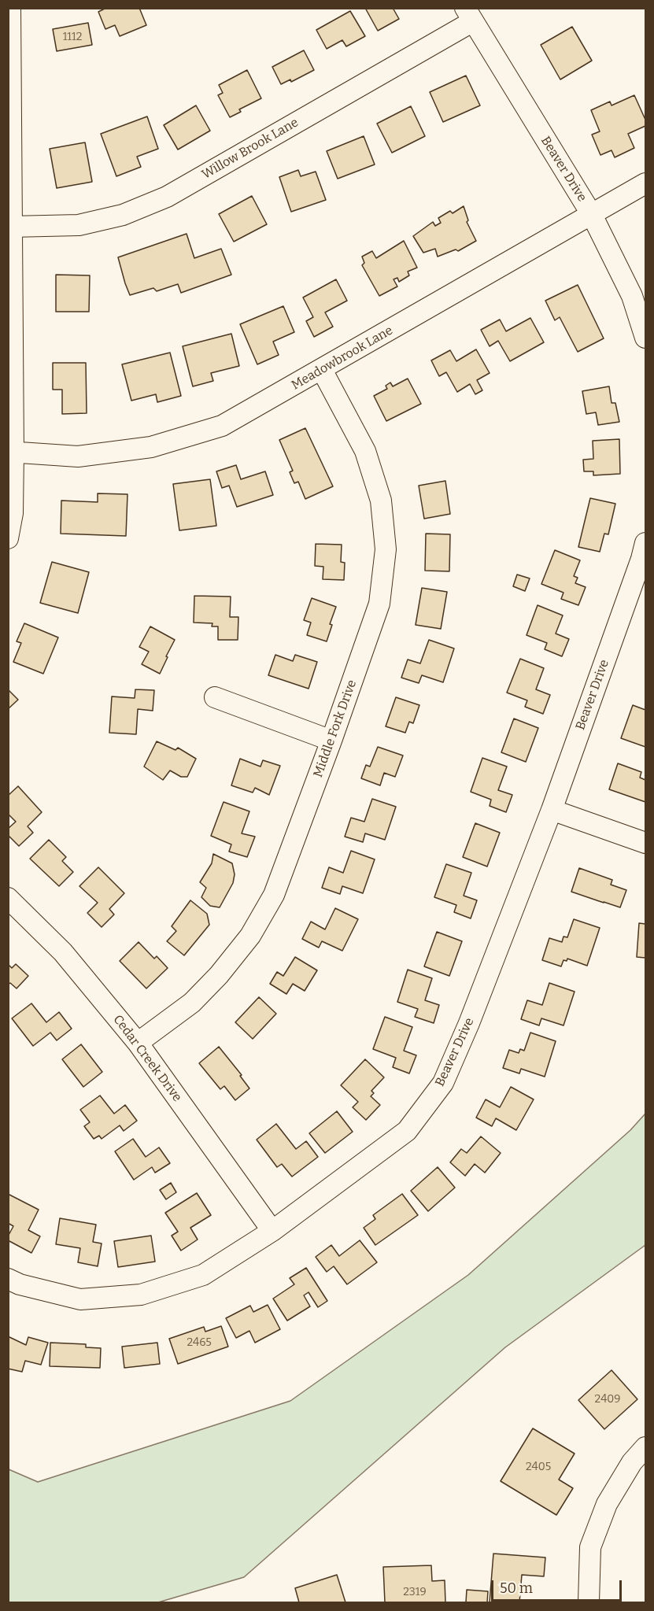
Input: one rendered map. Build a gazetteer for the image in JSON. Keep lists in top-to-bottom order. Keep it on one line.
{"streets":{"street":["Willow Brook Lane","Beaver Drive","Meadowbrook Lane","Middle Fork Drive","Cedar Creek Drive"]},"crossings":[["Willow Brook Lane","Beaver Drive"],["Beaver Drive","Meadowbrook Lane"],["Beaver Drive","Cedar Creek Drive"],["Meadowbrook Lane","Middle Fork Drive"],["Middle Fork Drive","Cedar Creek Drive"]],"house_numbers":["1112","2465","2409","2405","2319"],"scale_bar":"50 m"}
